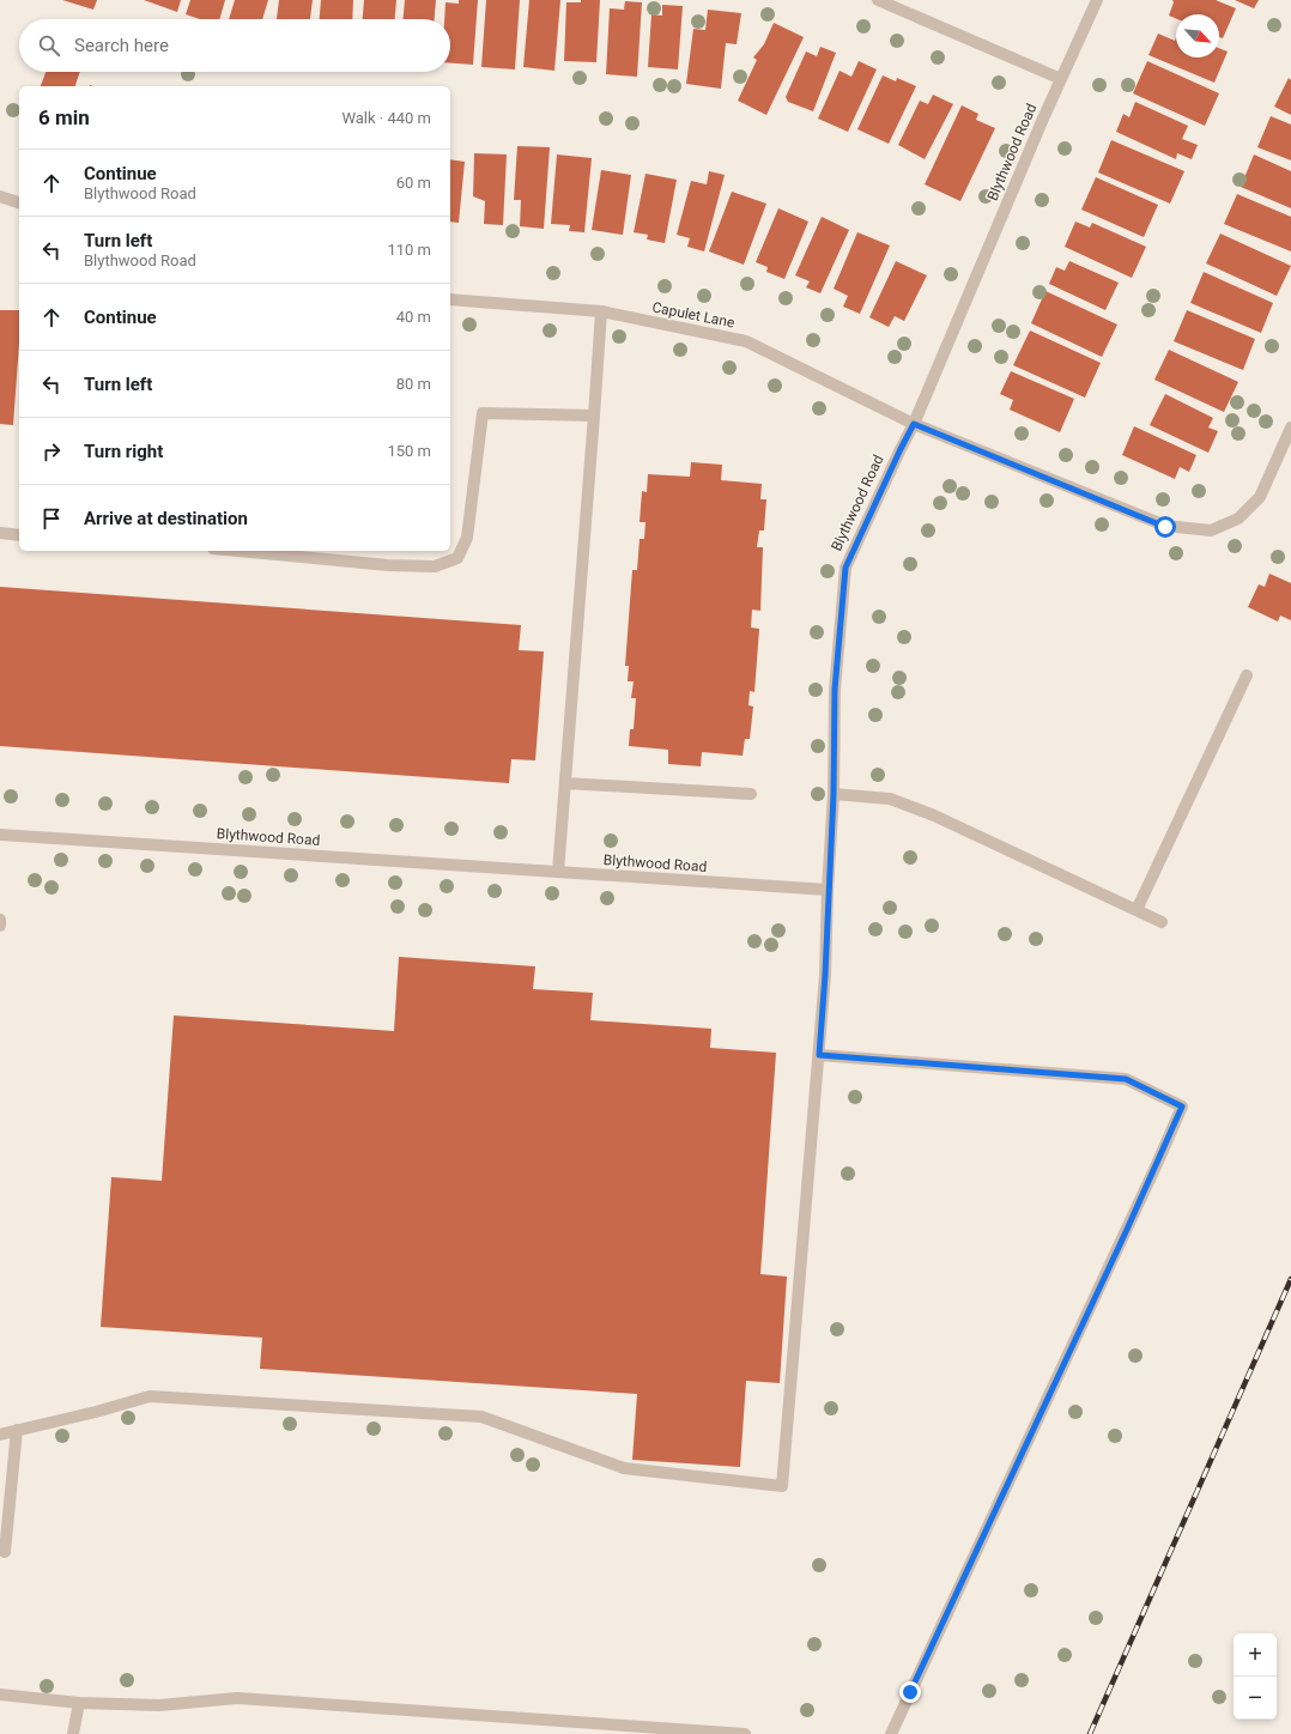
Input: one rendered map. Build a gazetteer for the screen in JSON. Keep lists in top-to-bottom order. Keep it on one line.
{"streets":{"street":["Blythwood Road","Capulet Lane"]},"crossings":[["Blythwood Road","Capulet Lane"]],"north":"bottom right","page":{"search":"Search here","heading":["6 min","Walk · 440 m"],"list":[["Continue","Blythwood Road","60 m"],["Turn left","Blythwood Road","110 m"],["Continue","40 m"],["Turn left","80 m"],["Turn right","150 m"],"Arrive at destination"],"map_buttons":["+","−"]}}
